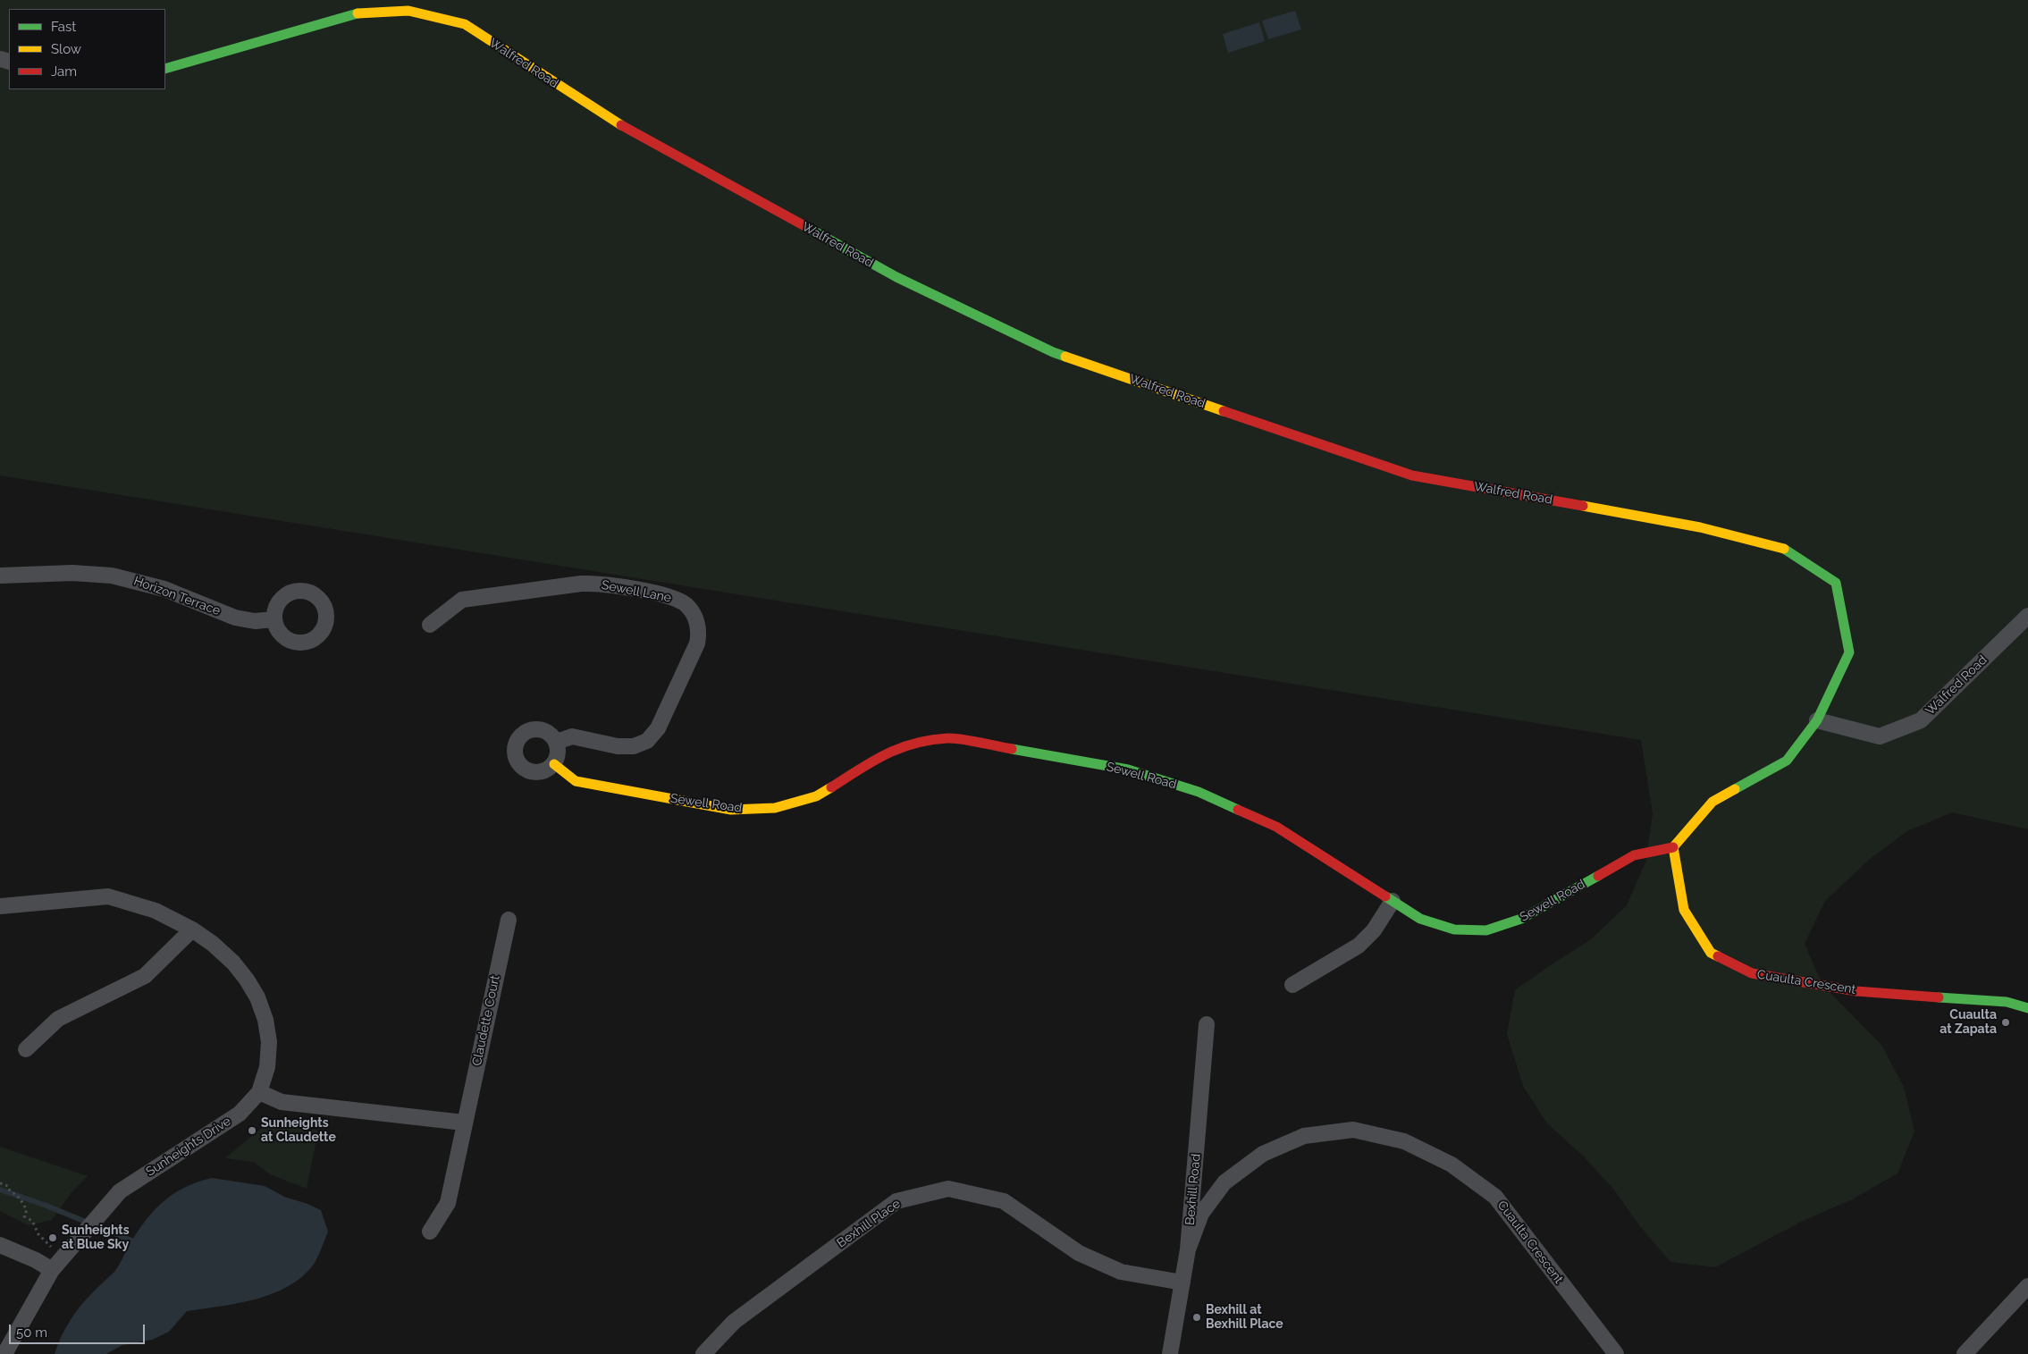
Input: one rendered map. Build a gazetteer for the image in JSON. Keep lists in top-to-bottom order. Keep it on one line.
{"streets":{"street":["Walfred Road","Sewell Lane","Horizon Terrace","Sewell Road","Cuaulta Crescent","Claudette Court","Sunheights Drive","Bexhill Road","Bexhill Place"]},"crossings":[["Sewell Lane","Sewell Road"],["Sewell Road","Cuaulta Crescent"],["Cuaulta Crescent","Bexhill Road"],["Bexhill Road","Bexhill Place"]],"places":["Cuaulta at Zapata","Sunheights at Claudette","Sunheights at Blue Sky","Bexhill at Bexhill Place"],"legend":["Fast","Slow","Jam"],"scale_bar":"50 m"}
